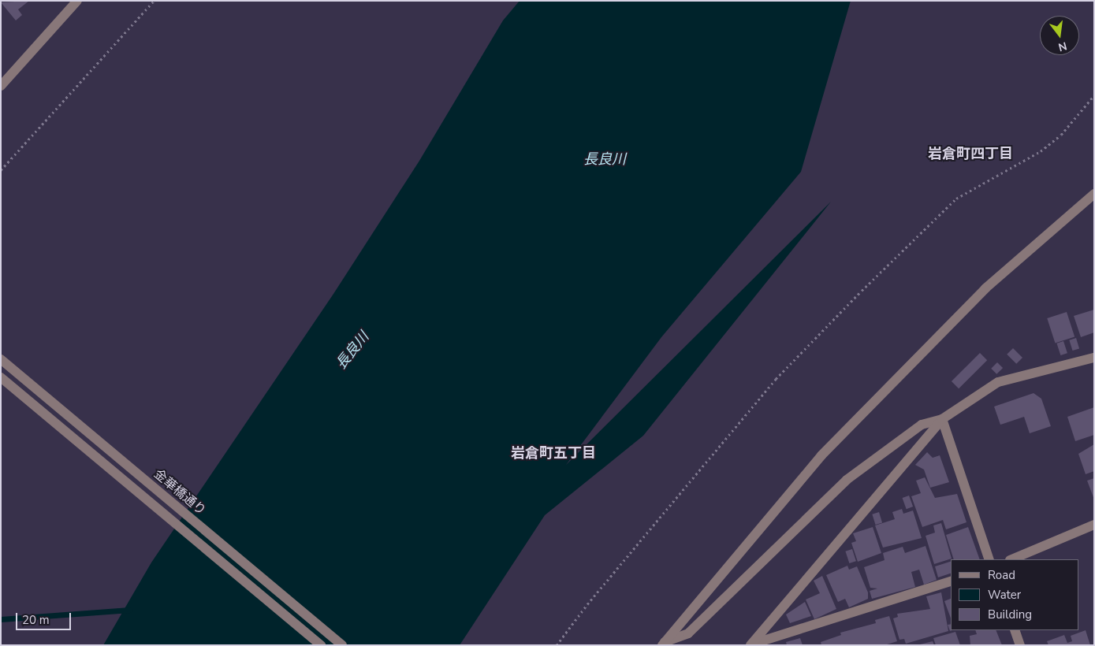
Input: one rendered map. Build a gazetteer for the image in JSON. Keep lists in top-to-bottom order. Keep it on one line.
{"streets":{"street":["金華橋通り"]},"districts":["岩倉町四丁目","岩倉町五丁目"],"water":["長良川"],"legend":["Road","Water","Building"],"scale_bar":"20 m","north":"bottom"}
